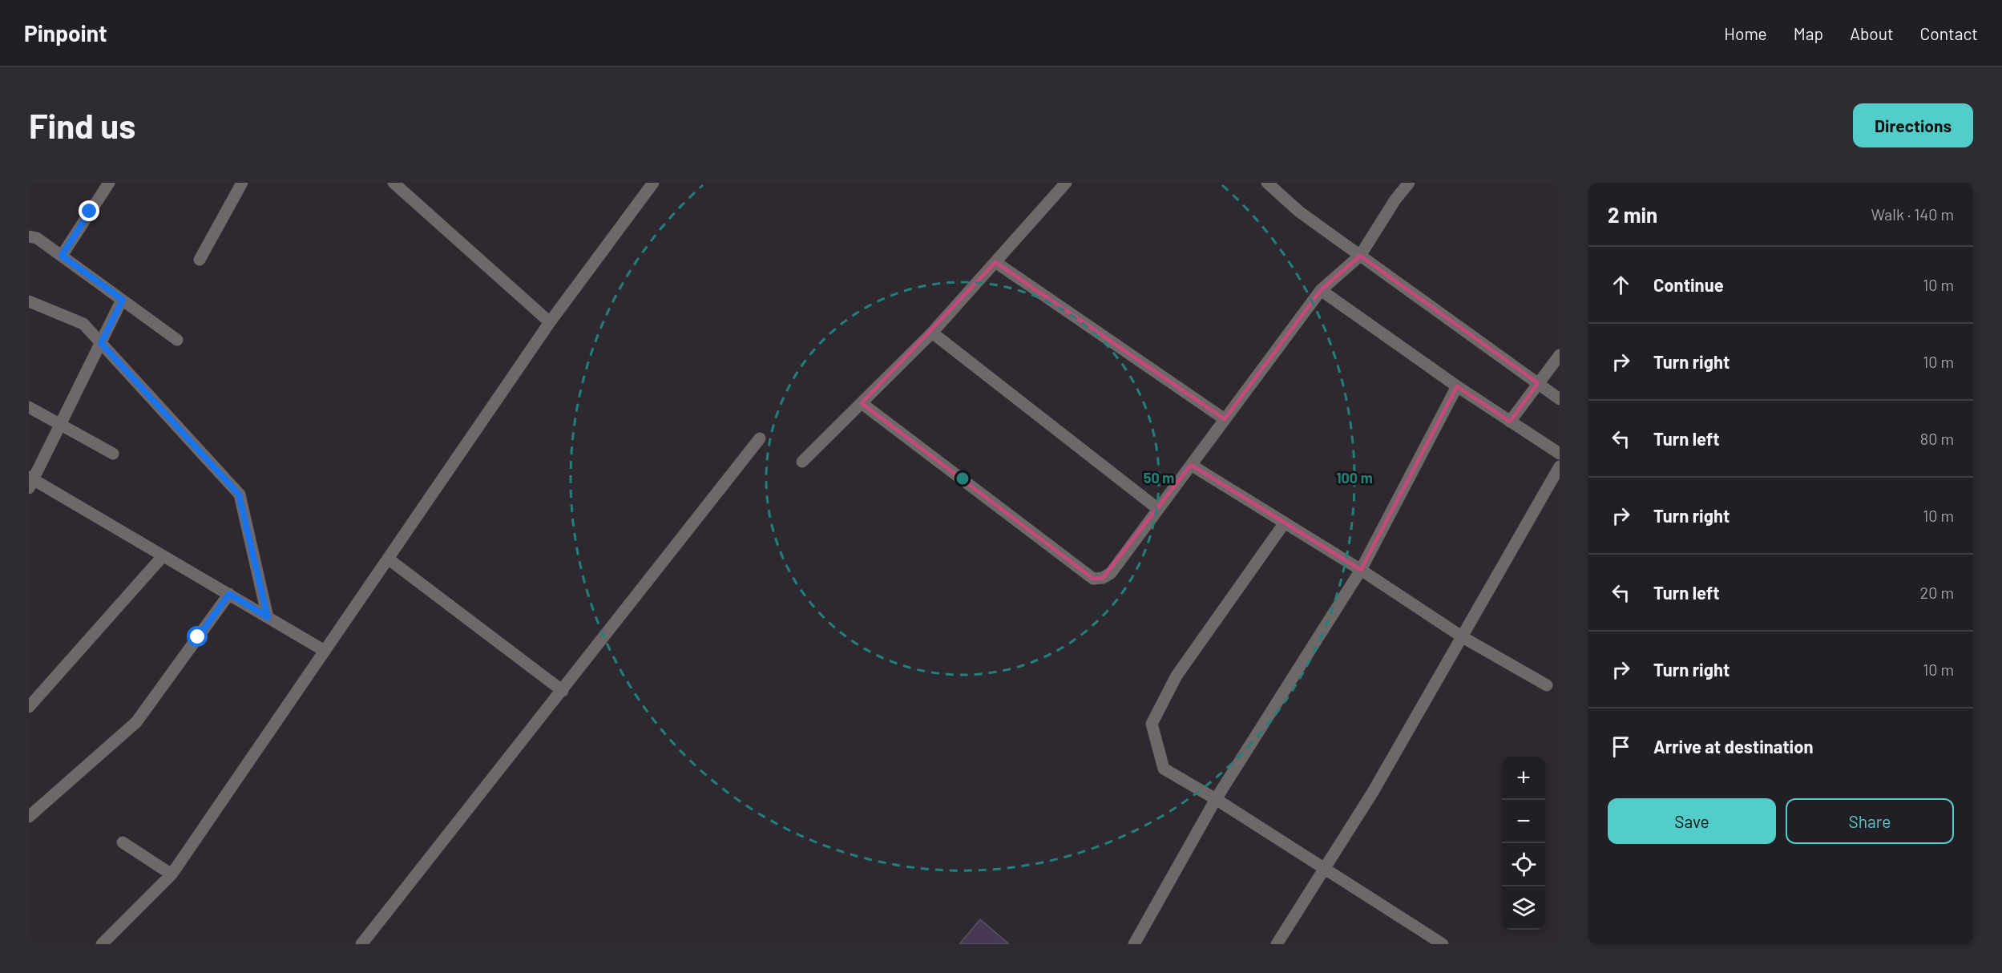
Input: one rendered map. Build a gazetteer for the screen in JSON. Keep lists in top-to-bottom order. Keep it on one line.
{"page":{"header":"Pinpoint","nav":["Home","Map","About","Contact"],"buttons":["Directions",["Save","Share"]],"title":"Find us","heading":["2 min","Walk · 140 m"],"list":[["Continue","10 m"],["Turn right","10 m"],["Turn left","80 m"],["Turn right","10 m"],["Turn left","20 m"],["Turn right","10 m"],"Arrive at destination"],"map_buttons":["+","−"]},"rings":["50 m","100 m"]}
